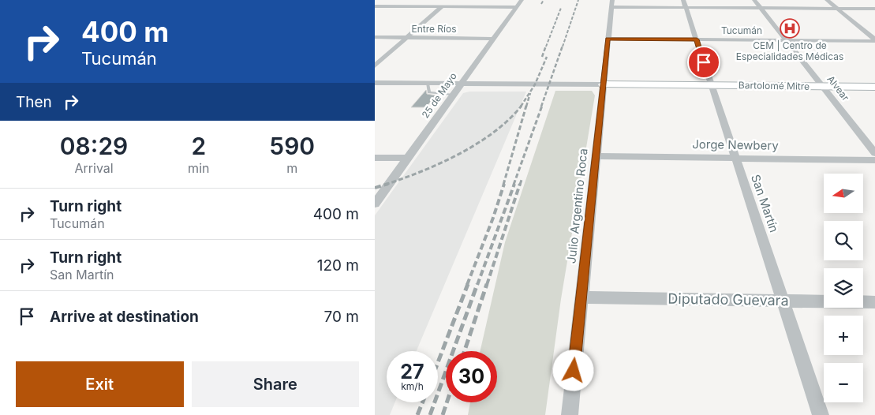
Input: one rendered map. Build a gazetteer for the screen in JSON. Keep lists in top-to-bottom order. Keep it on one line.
{"streets":{"main road":["Bartolomé Mitre"],"street":["Entre Ríos","Tucumán","Alvear","25 de Mayo","Jorge Newbery","San Martín","Julio Argentino Roca","Diputado Guevara"]},"crossings":[["Entre Ríos","25 de Mayo"],["Tucumán","Alvear"],["Tucumán","San Martín"],["Tucumán","Julio Argentino Roca"],["Bartolomé Mitre","Alvear"],["Bartolomé Mitre","San Martín"],["Bartolomé Mitre","Julio Argentino Roca"],["Jorge Newbery","San Martín"],["Jorge Newbery","Julio Argentino Roca"],["San Martín","Diputado Guevara"],["Julio Argentino Roca","Diputado Guevara"]],"places":{"hospital":["CEM | Centro de Especialidades Médicas"]},"north":"left","page":{"turn":["400 m","Tucumán"],"then":"Then","eta":["08:29","Arrival","2","min","590","m"],"map_buttons":["+","−"],"list":[{"name":"Turn right","note":"Tucumán","value":"400 m"},{"name":"Turn right","note":"San Martín","value":"120 m"},{"name":"Arrive at destination","value":"70 m"}],"speed":"27 km/h","limit":"30","buttons":["Exit","Share"]}}
